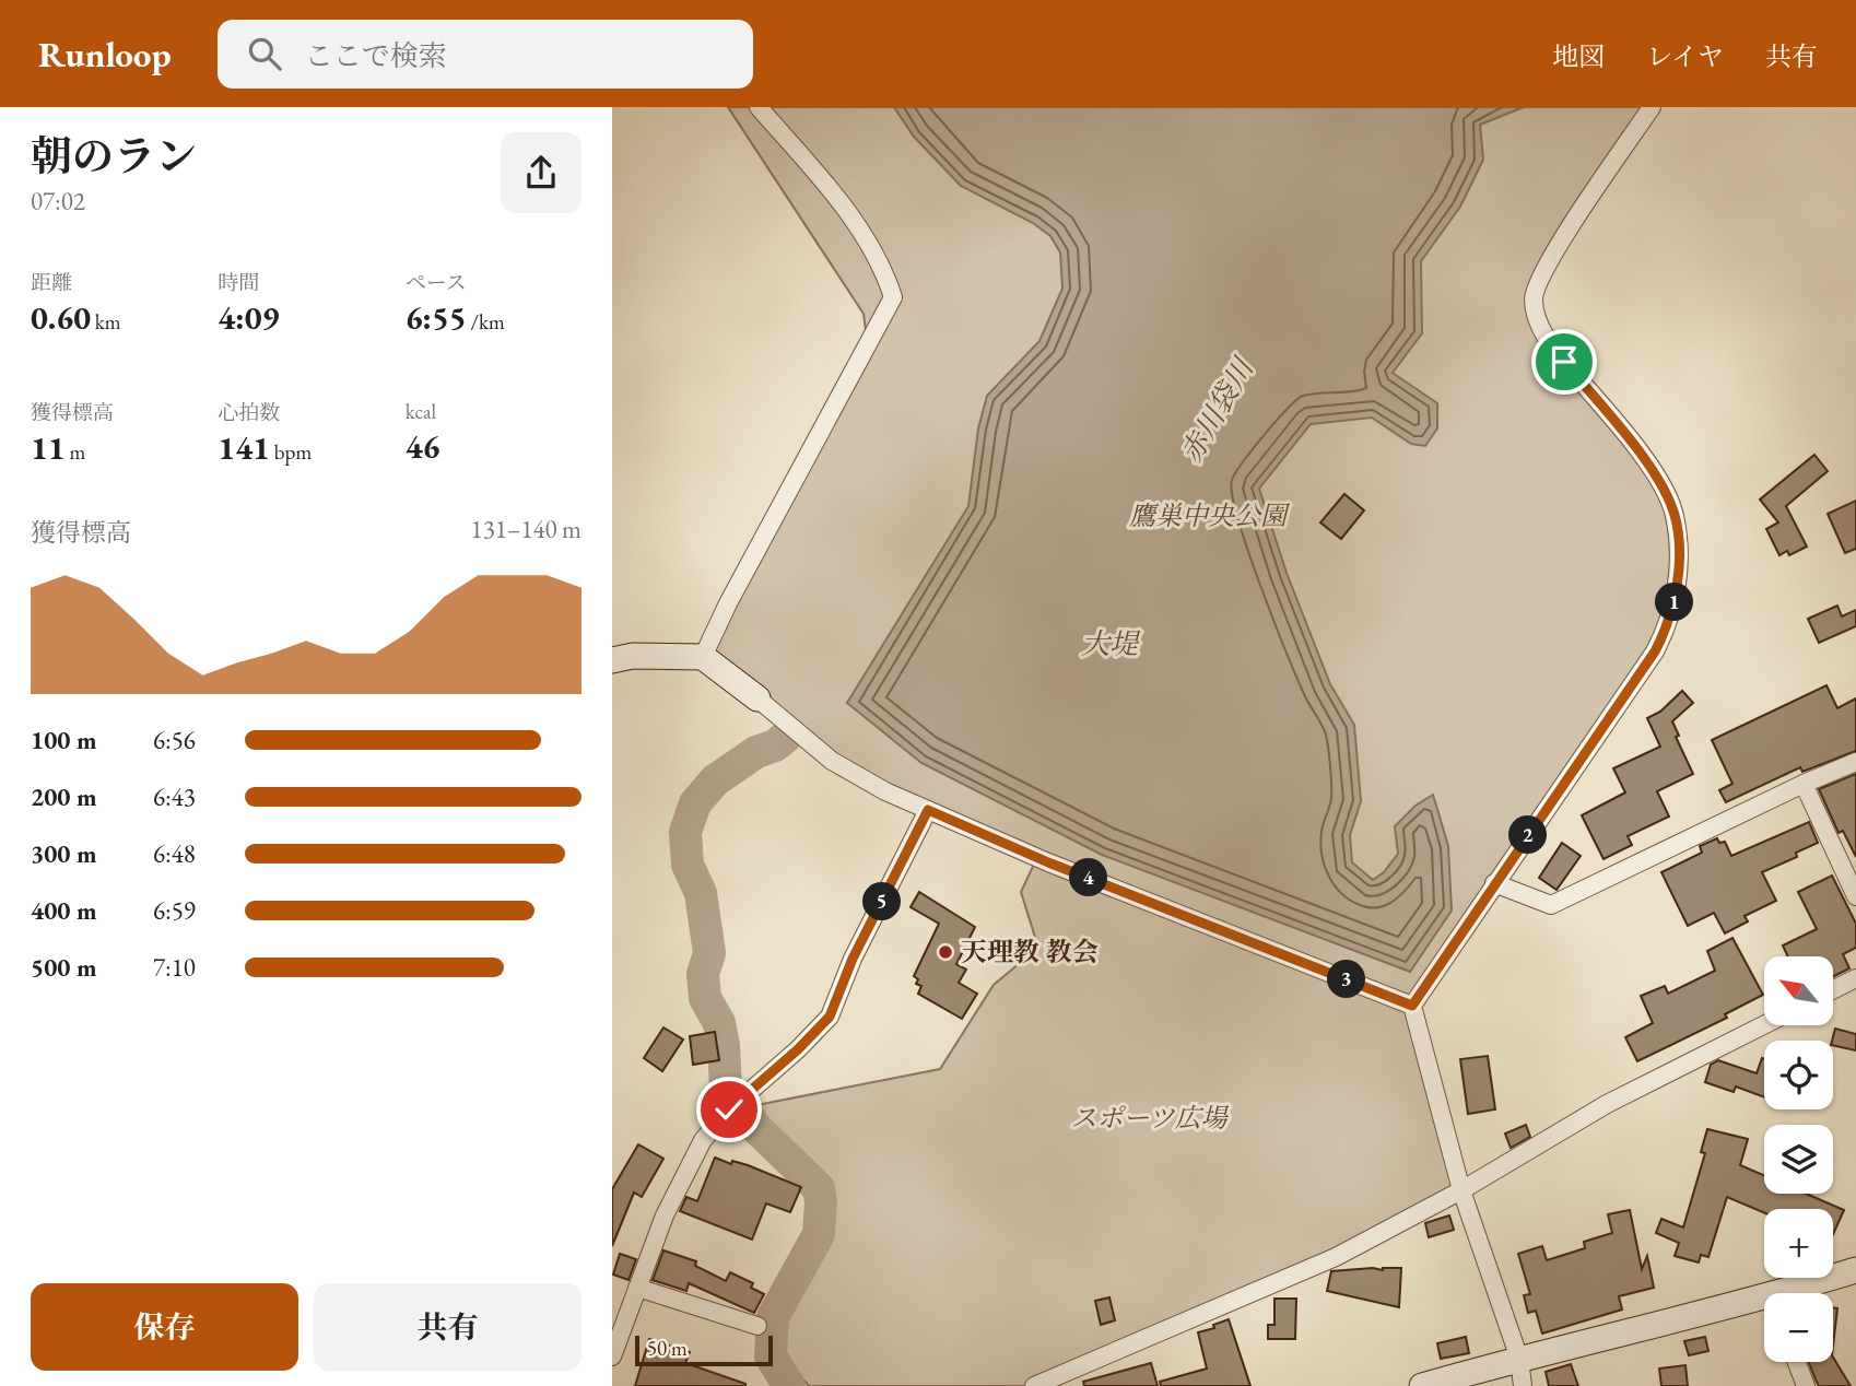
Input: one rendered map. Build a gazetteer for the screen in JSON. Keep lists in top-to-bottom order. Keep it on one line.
{"water":["赤川袋川","大堤"],"parks":["鷹巣中央公園","スポーツ広場"],"places":["天理教 教会"],"scale_bar":"50 m","north":"top left","page":{"header":"Runloop","search":"ここで検索","nav":["地図","レイヤ","共有"],"heading":["朝のラン","07:02"],"stats":[["距離","0.60 km"],["時間","4:09"],["ペース","6:55 /km"],["獲得標高","11 m"],["心拍数","141 bpm"],["kcal","46"]],"chart":["獲得標高","131–140 m"],"pins":["1","2","4","5","3"],"list":[{"name":"100 m","note":"6:56"},{"name":"200 m","note":"6:43"},{"name":"300 m","note":"6:48"},{"name":"400 m","note":"6:59"},{"name":"500 m","note":"7:10"}],"map_buttons":["+","−"],"buttons":["保存","共有"],"scale":"50 m"}}
